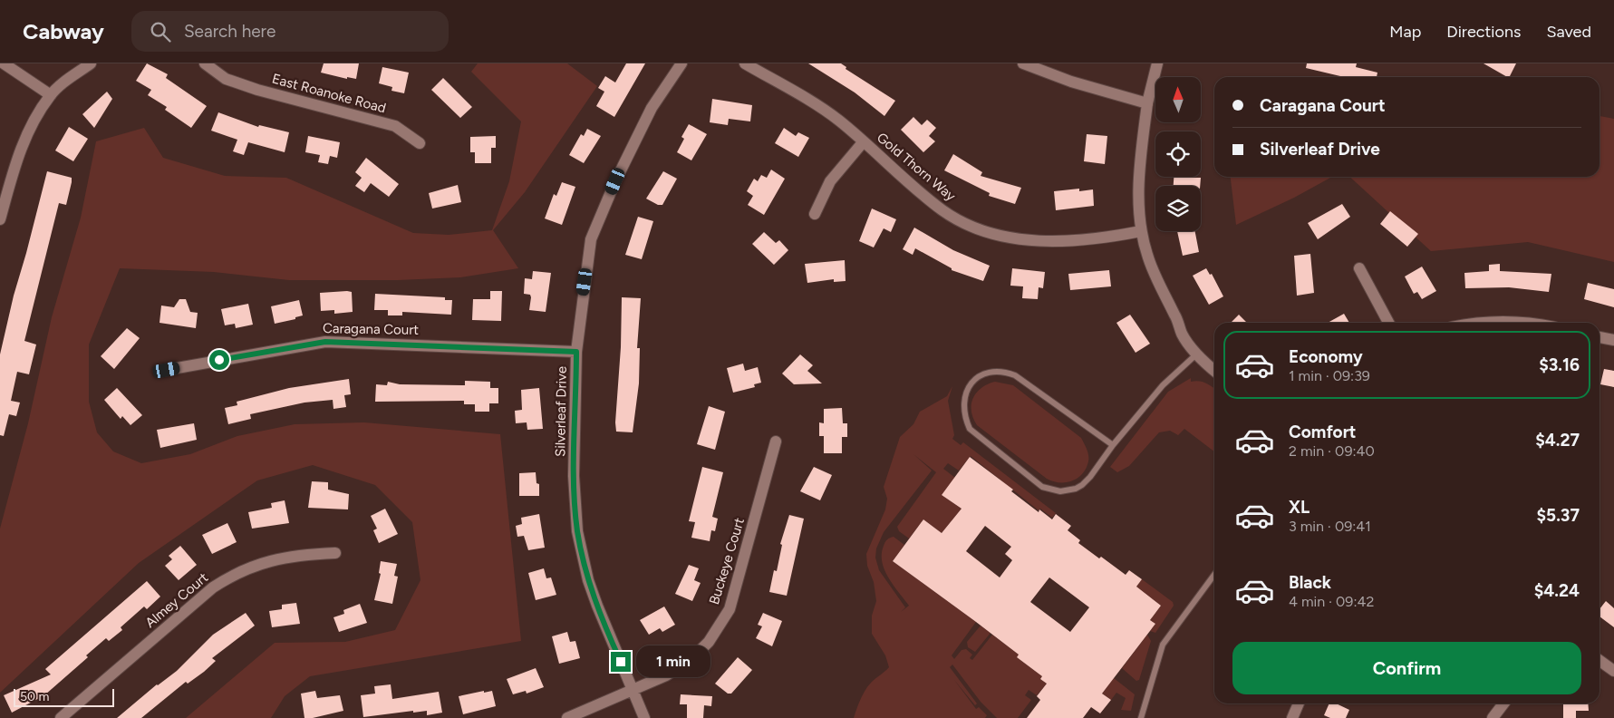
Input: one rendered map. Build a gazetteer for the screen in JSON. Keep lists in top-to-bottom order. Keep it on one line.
{"streets":{"street":["East Roanoke Road","Gold Thorn Way","Caragana Court","Silverleaf Drive","Buckeye Court","Almey Court"]},"crossings":[["Caragana Court","Silverleaf Drive"],["Silverleaf Drive","Buckeye Court"]],"scale_bar":"50 m","north":"top","page":{"header":"Cabway","search":"Search here","nav":["Map","Directions","Saved"],"banner":["Caragana Court","Silverleaf Drive"],"list":[{"name":"Economy","note":"1 min · 09:39","value":"$3.16"},{"name":"Comfort","note":"2 min · 09:40","value":"$4.27"},{"name":"XL","note":"3 min · 09:41","value":"$5.37"},{"name":"Black","note":"4 min · 09:42","value":"$4.24"}],"buttons":"Confirm","bubble":"1 min","scale":"50 m"}}
